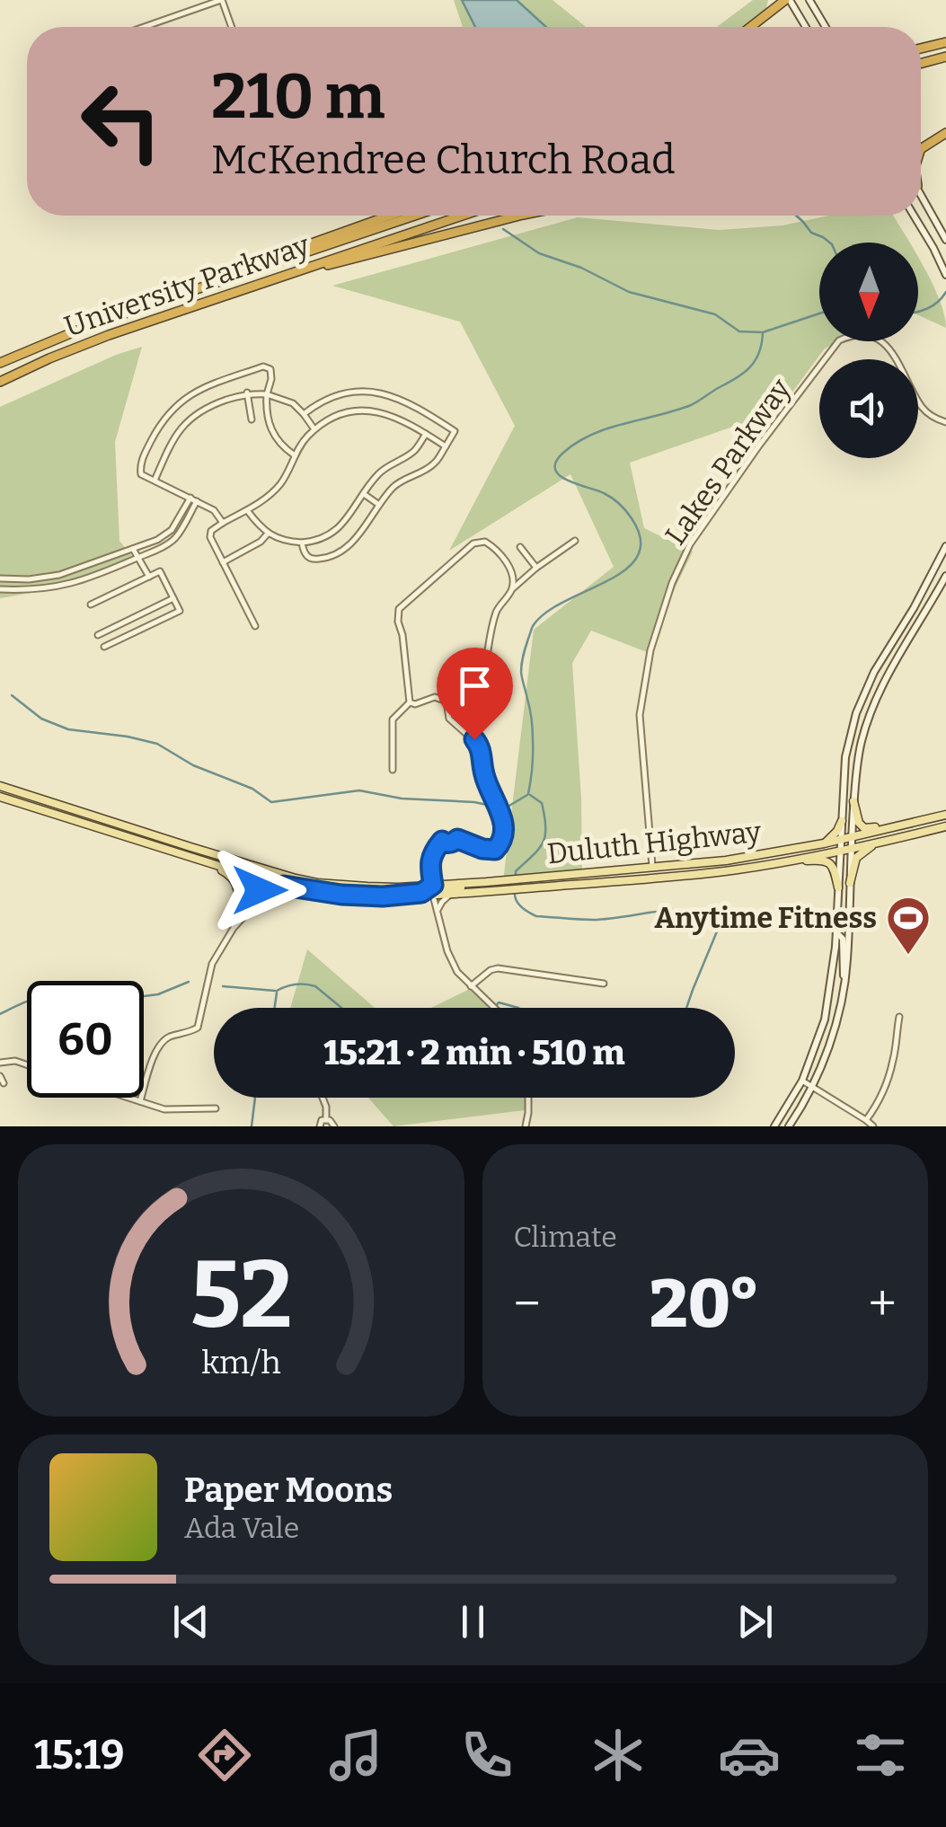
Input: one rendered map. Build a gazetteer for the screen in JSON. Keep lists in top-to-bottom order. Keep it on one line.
{"streets":{"highway":["University Parkway"],"main road":["Duluth Highway"],"street":["Lakes Parkway"]},"crossings":[["Lakes Parkway","Duluth Highway"]],"places":{"sports":["Anytime Fitness"]},"north":"bottom","page":{"turn":["210 m","McKendree Church Road"],"limit":"60","trip":"15:21 · 2 min · 510 m","tile":"Climate","heat":["−","20°","+"],"song":["Paper Moons","Ada Vale"],"tabs":"15:19","gauge":["52","km/h"]}}
